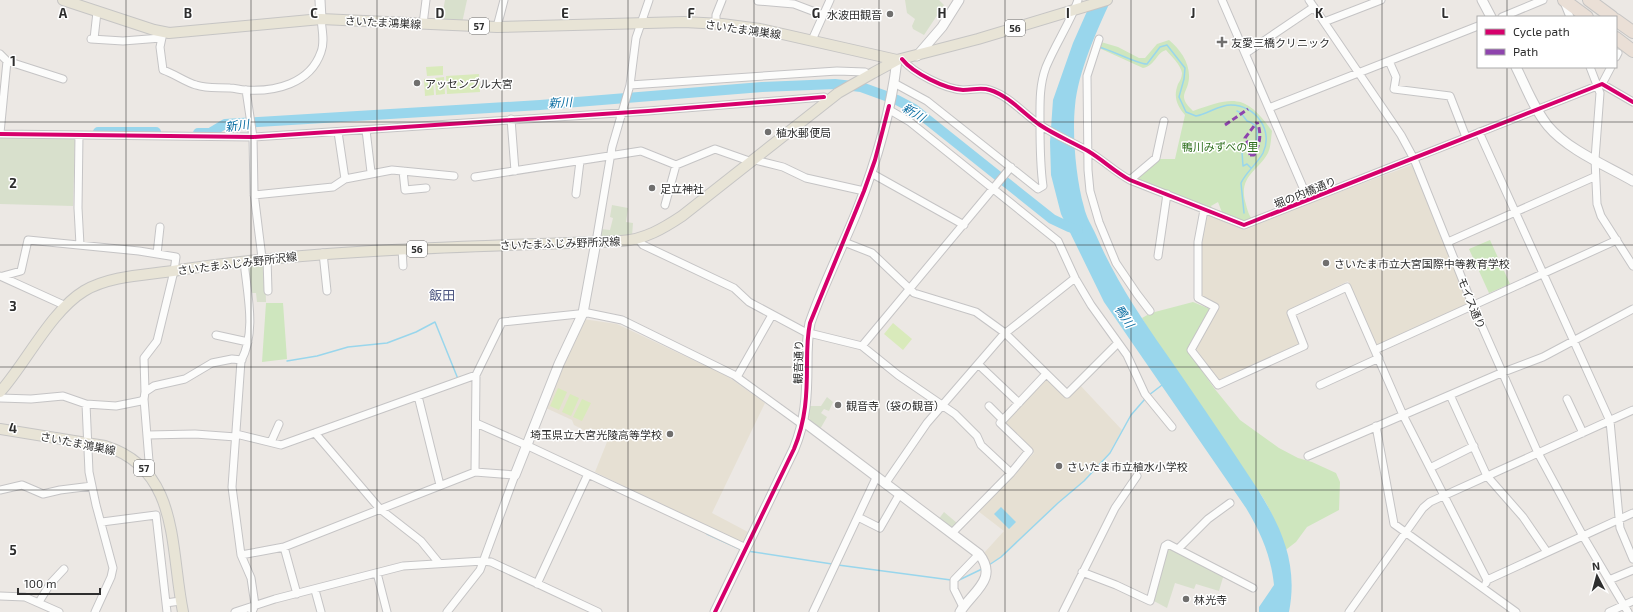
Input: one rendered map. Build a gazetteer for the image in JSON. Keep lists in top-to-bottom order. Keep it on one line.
{"streets":{"main road":["さいたま鴻巣線","57","56","さいたまふじみ野所沢線"],"street":["堀の内橋通り","モイス通り","観音通り"]},"crossings":[["さいたま鴻巣線","さいたまふじみ野所沢線"],["さいたま鴻巣線","観音通り"],["堀の内橋通り","モイス通り"],["さいたまふじみ野所沢線","観音通り"]],"districts":["飯田"],"water":["新川","鴨川"],"parks":["鴨川みずべの里"],"places":{"other":["水波田観音","アッセンブル大宮","植水郵便局","足立神社","さいたま市立大宮国際中等教育学校","観音寺（袋の観音）","埼玉県立大宮光陵高等学校","さいたま市立植水小学校","林光寺"],"health":["友愛三橋クリニック"]},"legend":["Cycle path","Path"],"scale_bar":"100 m","north":"top","grid":{"columns":["A","B","C","D","E","F","G","H","I","J","K","L"],"rows":["1","2","3","4","5"]}}
